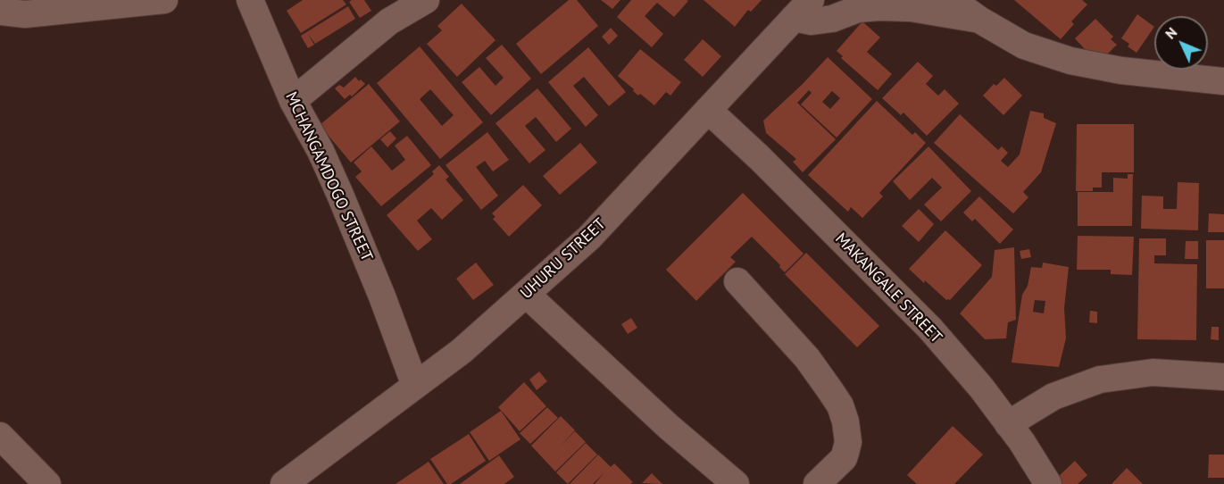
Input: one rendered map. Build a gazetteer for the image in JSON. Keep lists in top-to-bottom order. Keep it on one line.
{"streets":{"street":["MCHANGAMDOGO STREET","UHURU STREET","MAKANGALE STREET"]},"crossings":[["MCHANGAMDOGO STREET","UHURU STREET"],["UHURU STREET","MAKANGALE STREET"]],"north":"top left"}
